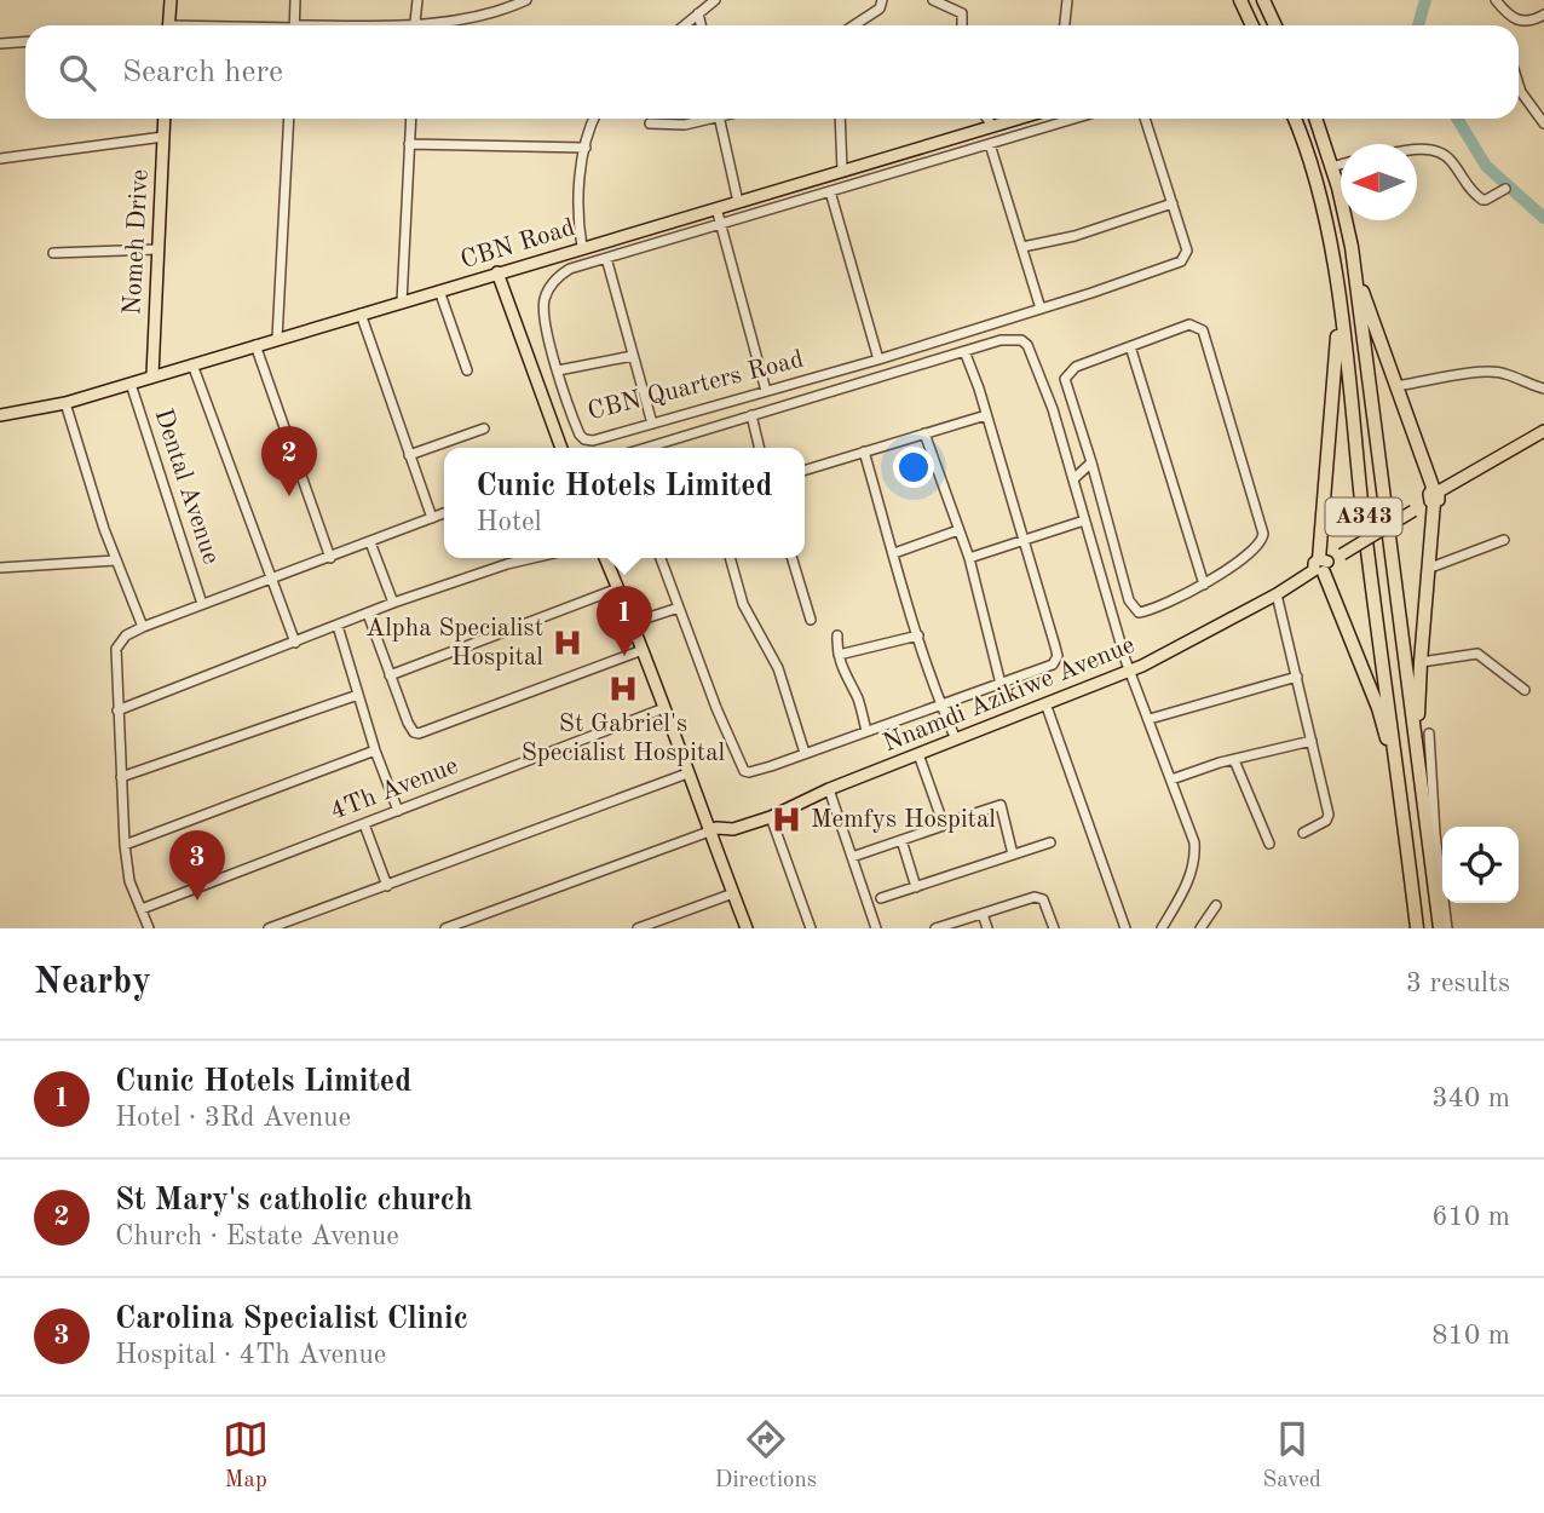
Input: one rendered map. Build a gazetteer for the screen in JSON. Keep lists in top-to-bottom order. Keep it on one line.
{"streets":{"highway":["A343"],"main road":["Nomeh Drive","CBN Road","Nnamdi Azikiwe Avenue"],"street":["CBN Quarters Road","Dental Avenue","4Th Avenue"]},"crossings":[["Nomeh Drive","CBN Road"],["CBN Road","Dental Avenue"]],"places":{"hospital":["Alpha Specialist Hospital","St Gabriel's Specialist Hospital","Memfys Hospital"]},"north":"left","page":{"search":"Search here","pins":["2","1","3"],"popup":["Cunic Hotels Limited","Hotel"],"heading":["Nearby","3 results"],"list":[{"mark":"1","name":"Cunic Hotels Limited","note":"Hotel · 3Rd Avenue","value":"340 m"},{"mark":"2","name":"St Mary's catholic church","note":"Church · Estate Avenue","value":"610 m"},{"mark":"3","name":"Carolina Specialist Clinic","note":"Hospital · 4Th Avenue","value":"810 m"}],"nav":["Map","Directions","Saved"]}}
